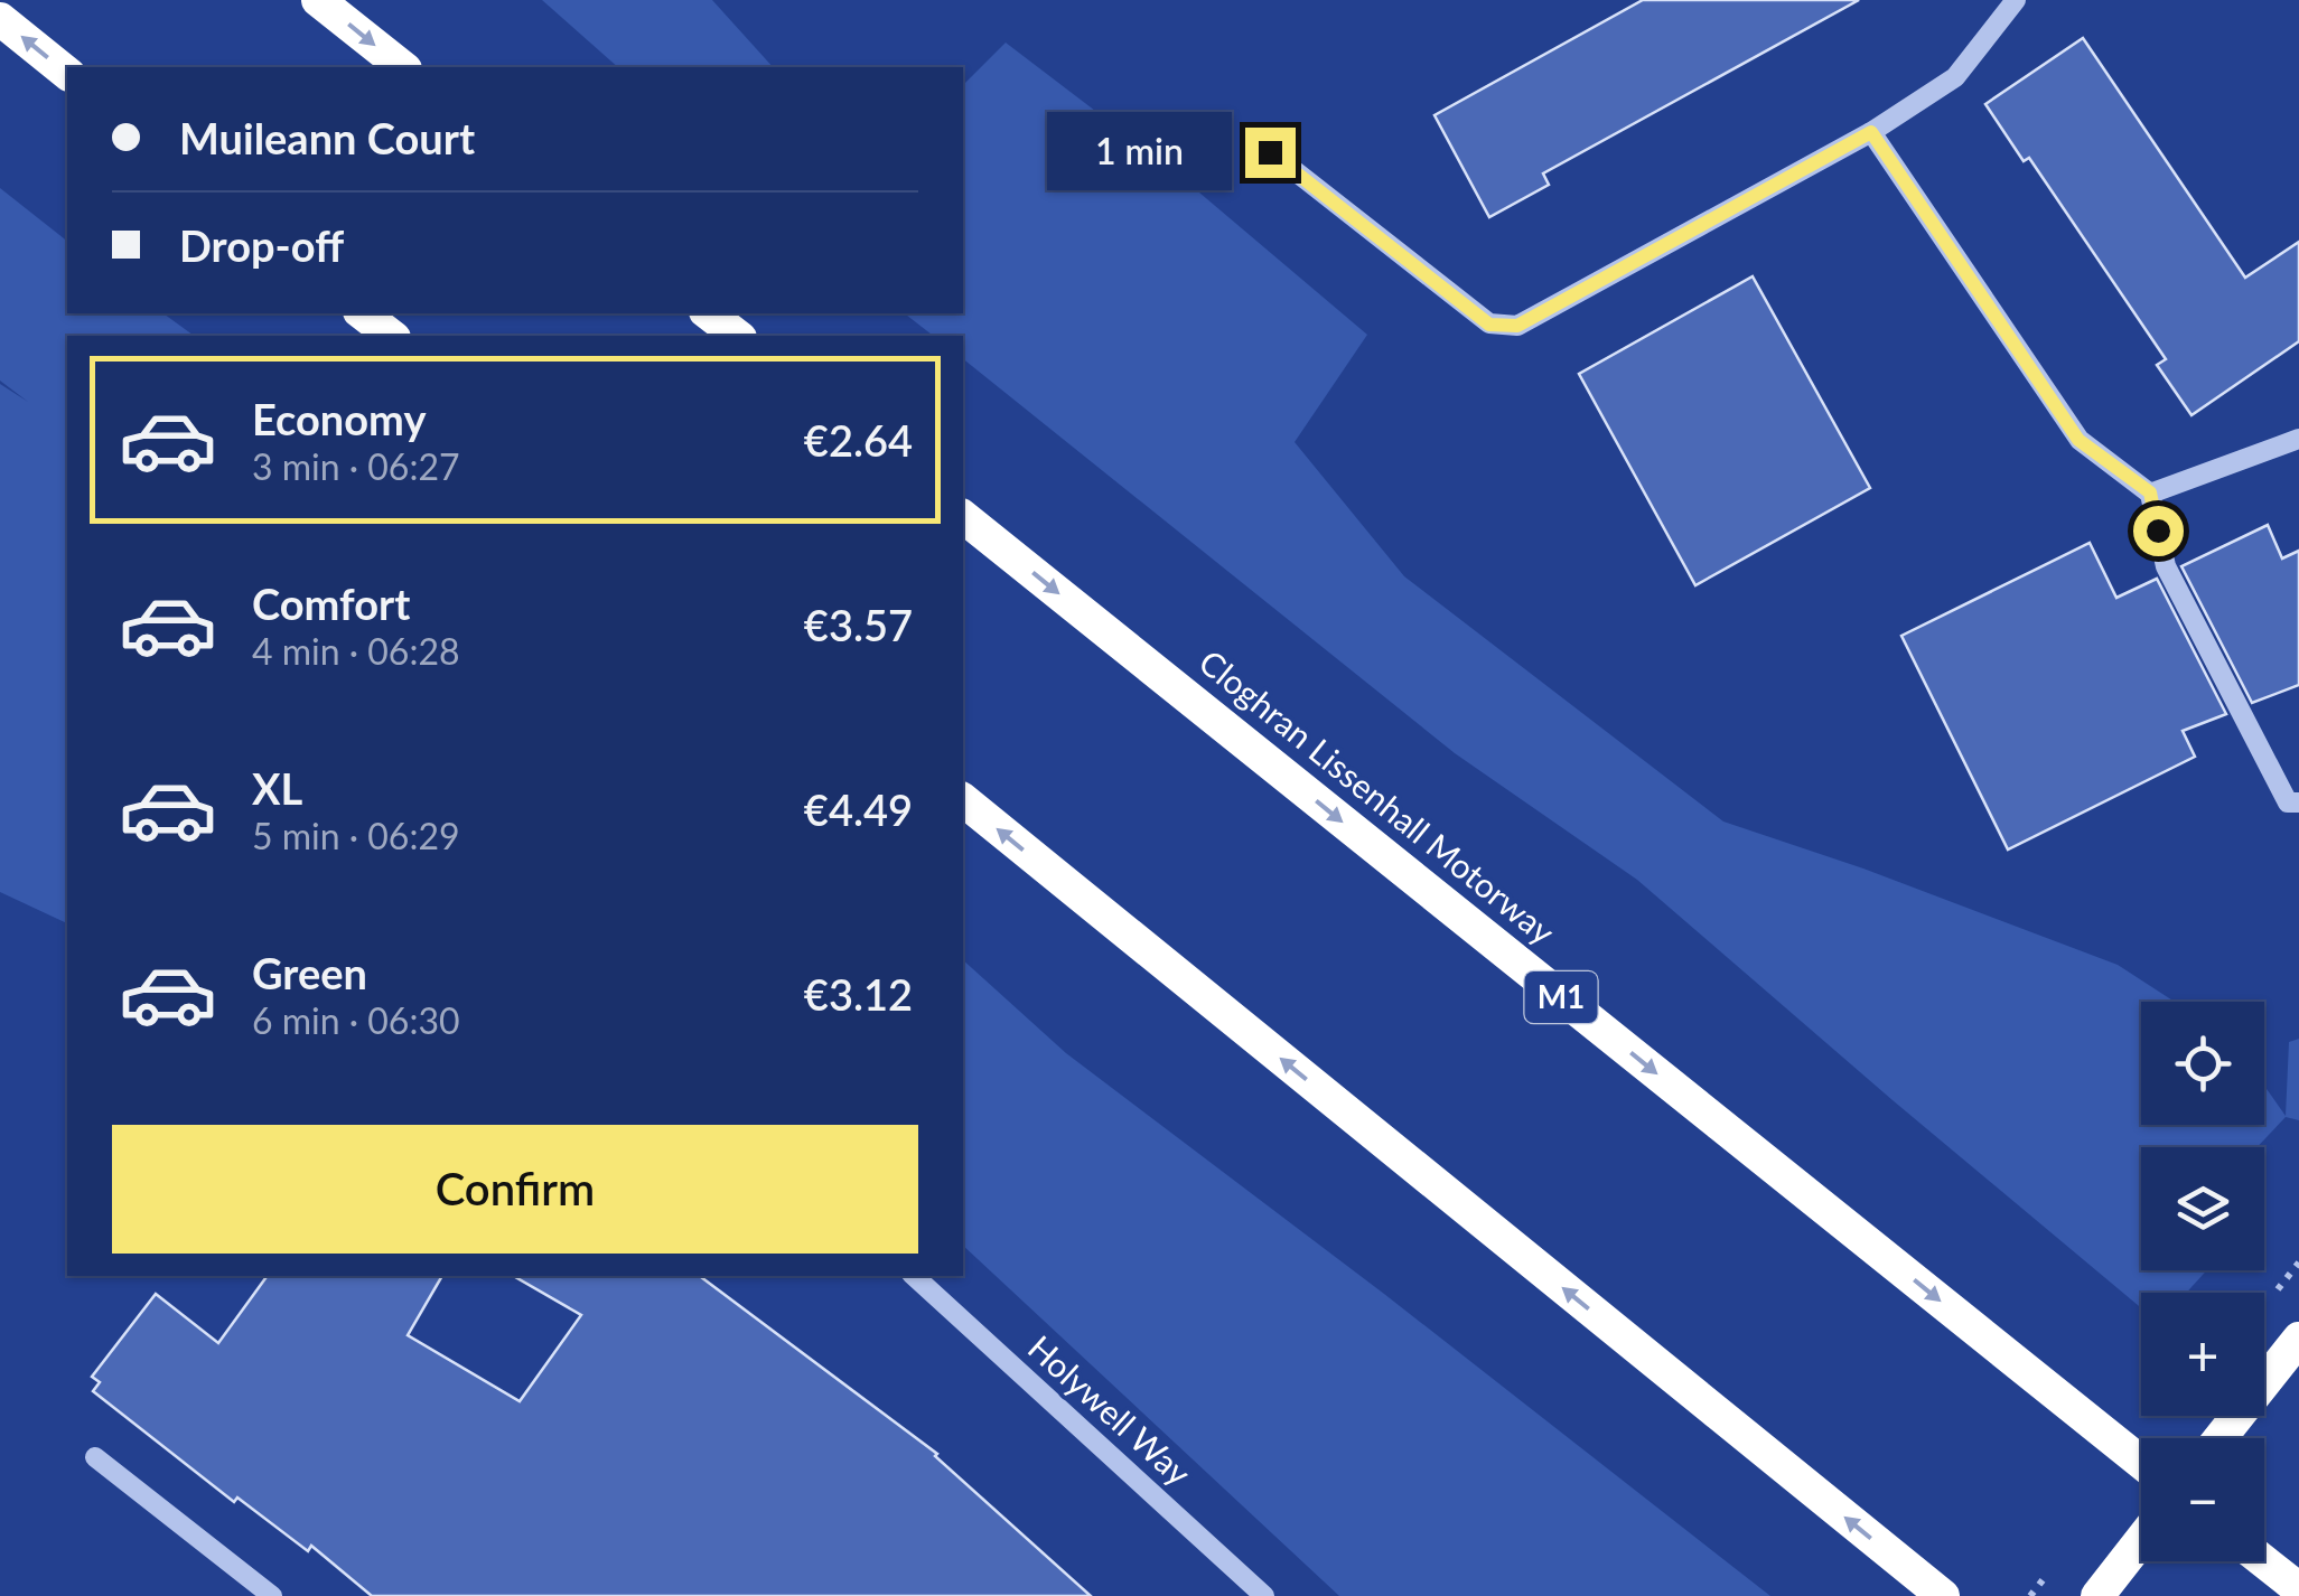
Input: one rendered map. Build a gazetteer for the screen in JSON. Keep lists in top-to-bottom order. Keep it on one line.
{"streets":{"highway":["Cloghran Lissenhall Motorway","M1"],"street":["Holywell Way"]},"page":{"banner":["Muileann Court","Drop-off"],"bubble":"1 min","list":[{"name":"Economy","note":"3 min · 06:27","value":"€2.64"},{"name":"Comfort","note":"4 min · 06:28","value":"€3.57"},{"name":"XL","note":"5 min · 06:29","value":"€4.49"},{"name":"Green","note":"6 min · 06:30","value":"€3.12"}],"map_buttons":["+","−"],"buttons":"Confirm"}}
